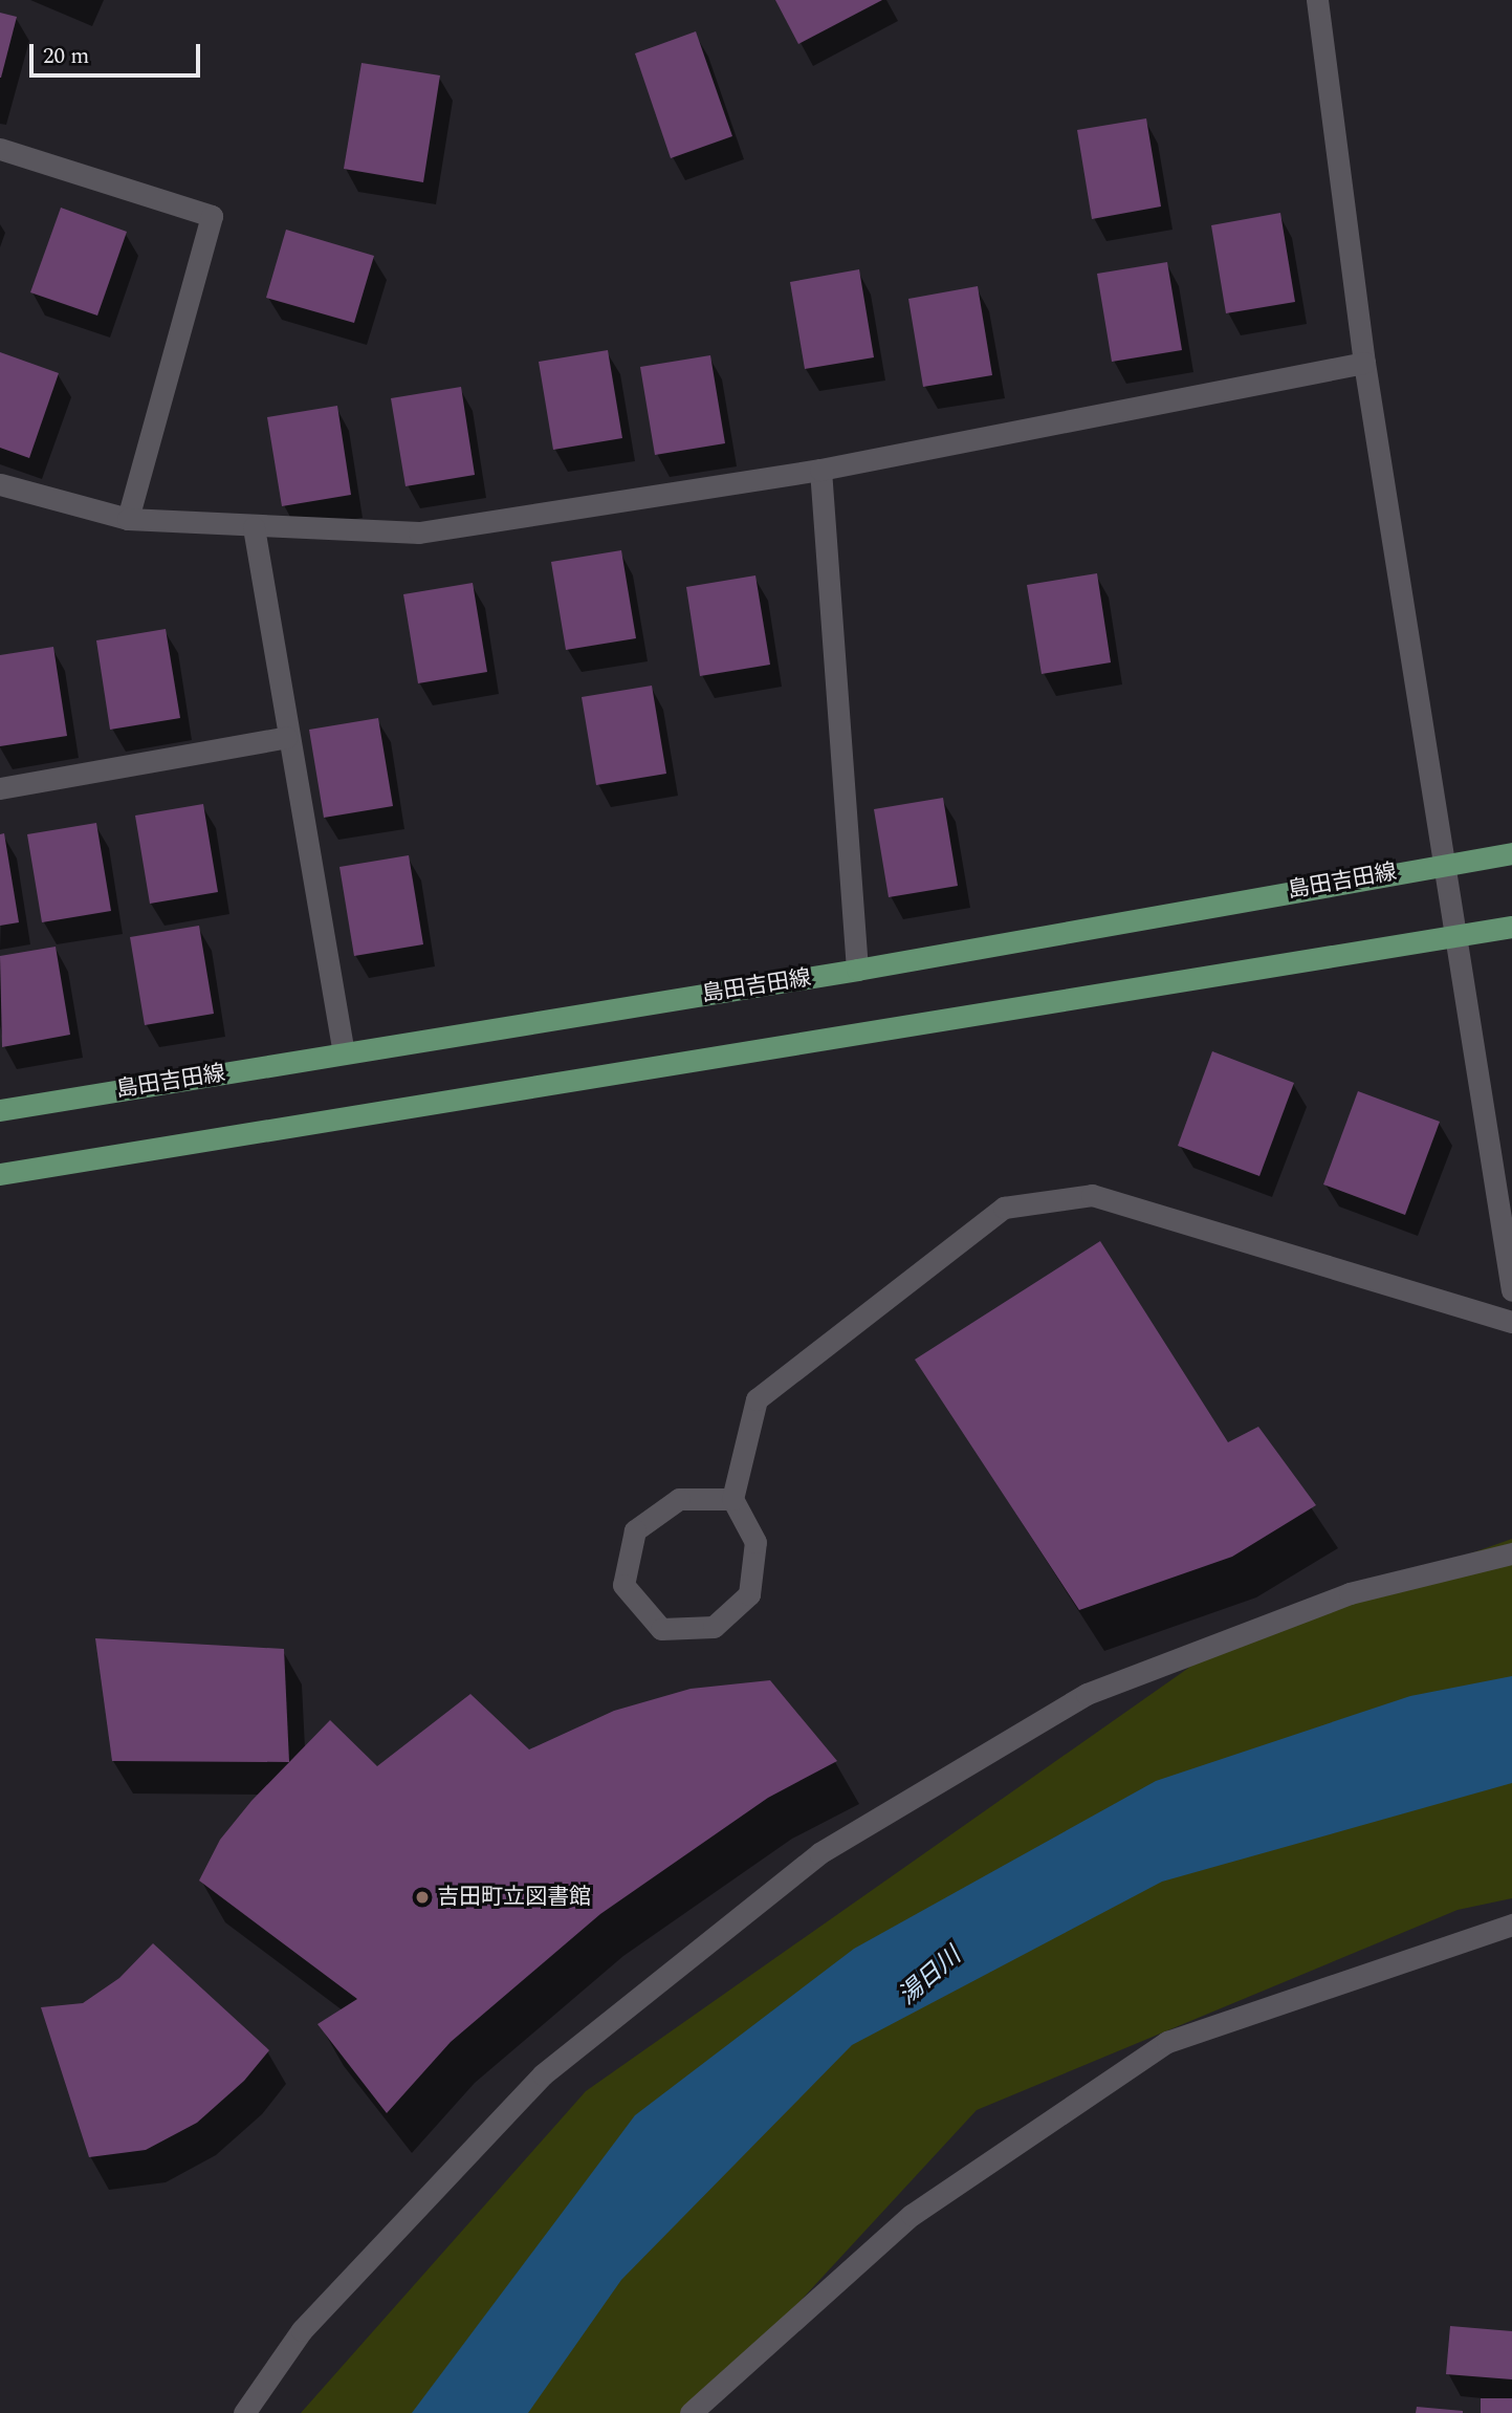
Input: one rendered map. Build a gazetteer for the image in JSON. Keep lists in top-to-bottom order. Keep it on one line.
{"streets":{"main road":["島田吉田線"]},"water":["湯日川"],"places":["吉田町立図書館"],"scale_bar":"20 m"}
